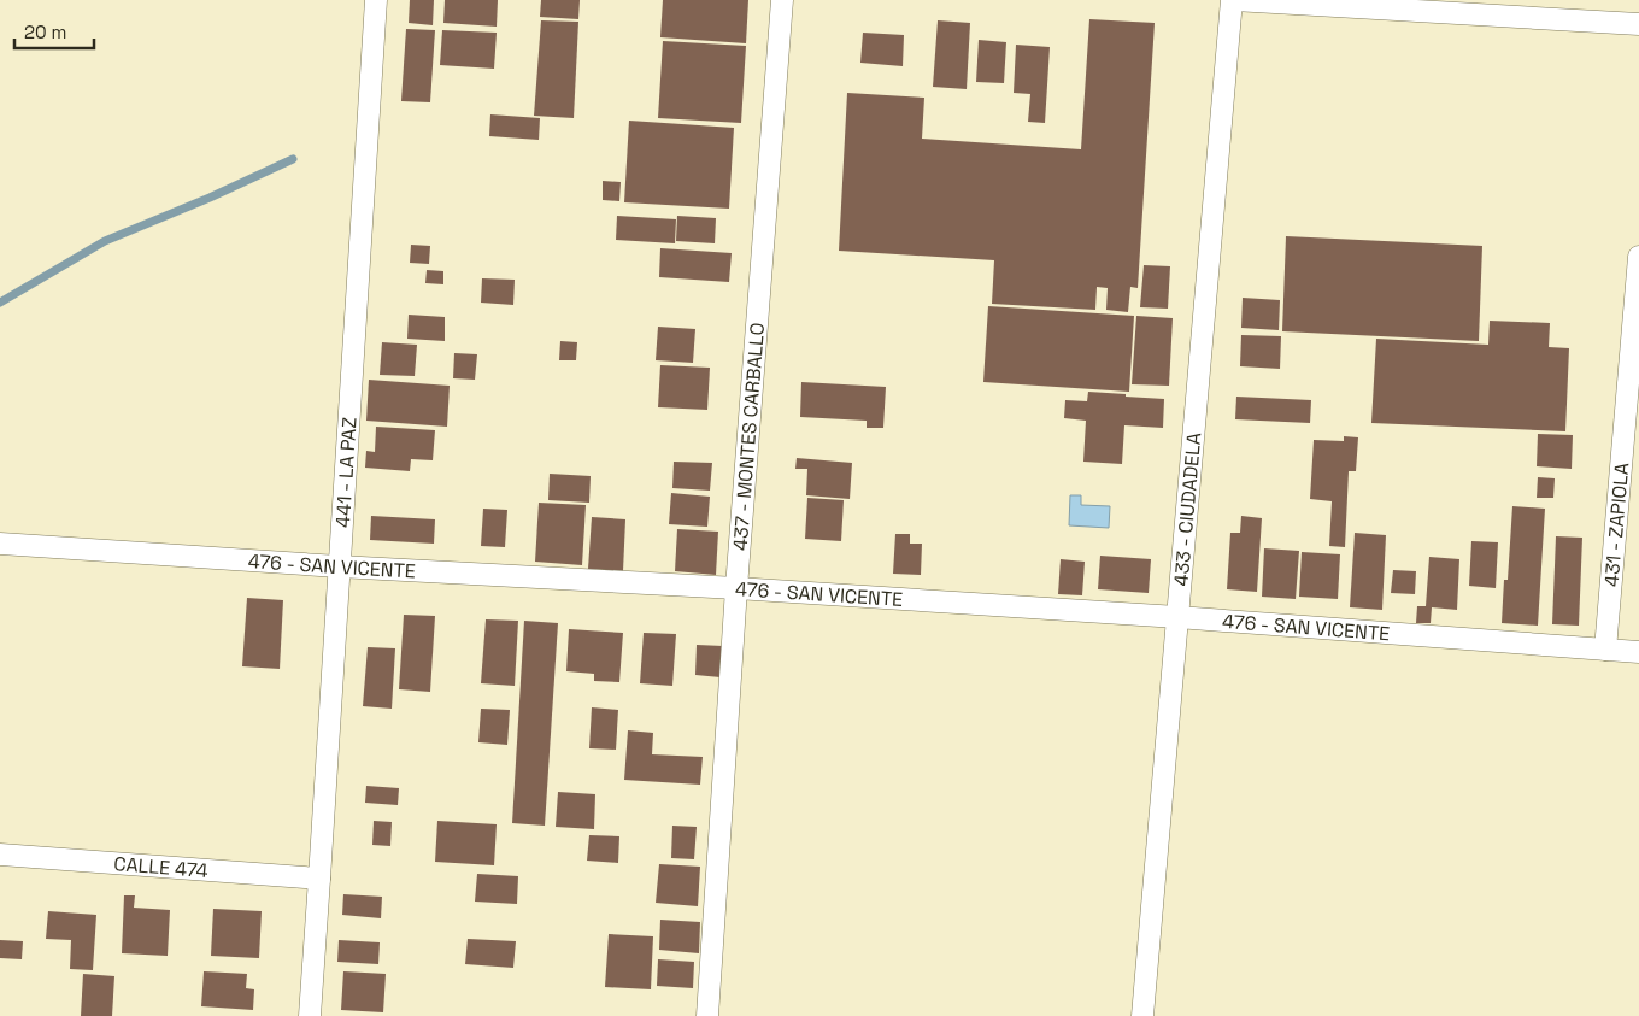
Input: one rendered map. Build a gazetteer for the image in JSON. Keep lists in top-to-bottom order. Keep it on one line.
{"streets":{"street":["437 - MONTES CARBALLO","441 - LA PAZ","433 - CIUDADELA","431 - ZAPIOLA","476 - SAN VICENTE","CALLE 474"]},"crossings":[["437 - MONTES CARBALLO","476 - SAN VICENTE"],["441 - LA PAZ","476 - SAN VICENTE"],["441 - LA PAZ","CALLE 474"],["433 - CIUDADELA","476 - SAN VICENTE"],["431 - ZAPIOLA","476 - SAN VICENTE"]],"scale_bar":"20 m"}
